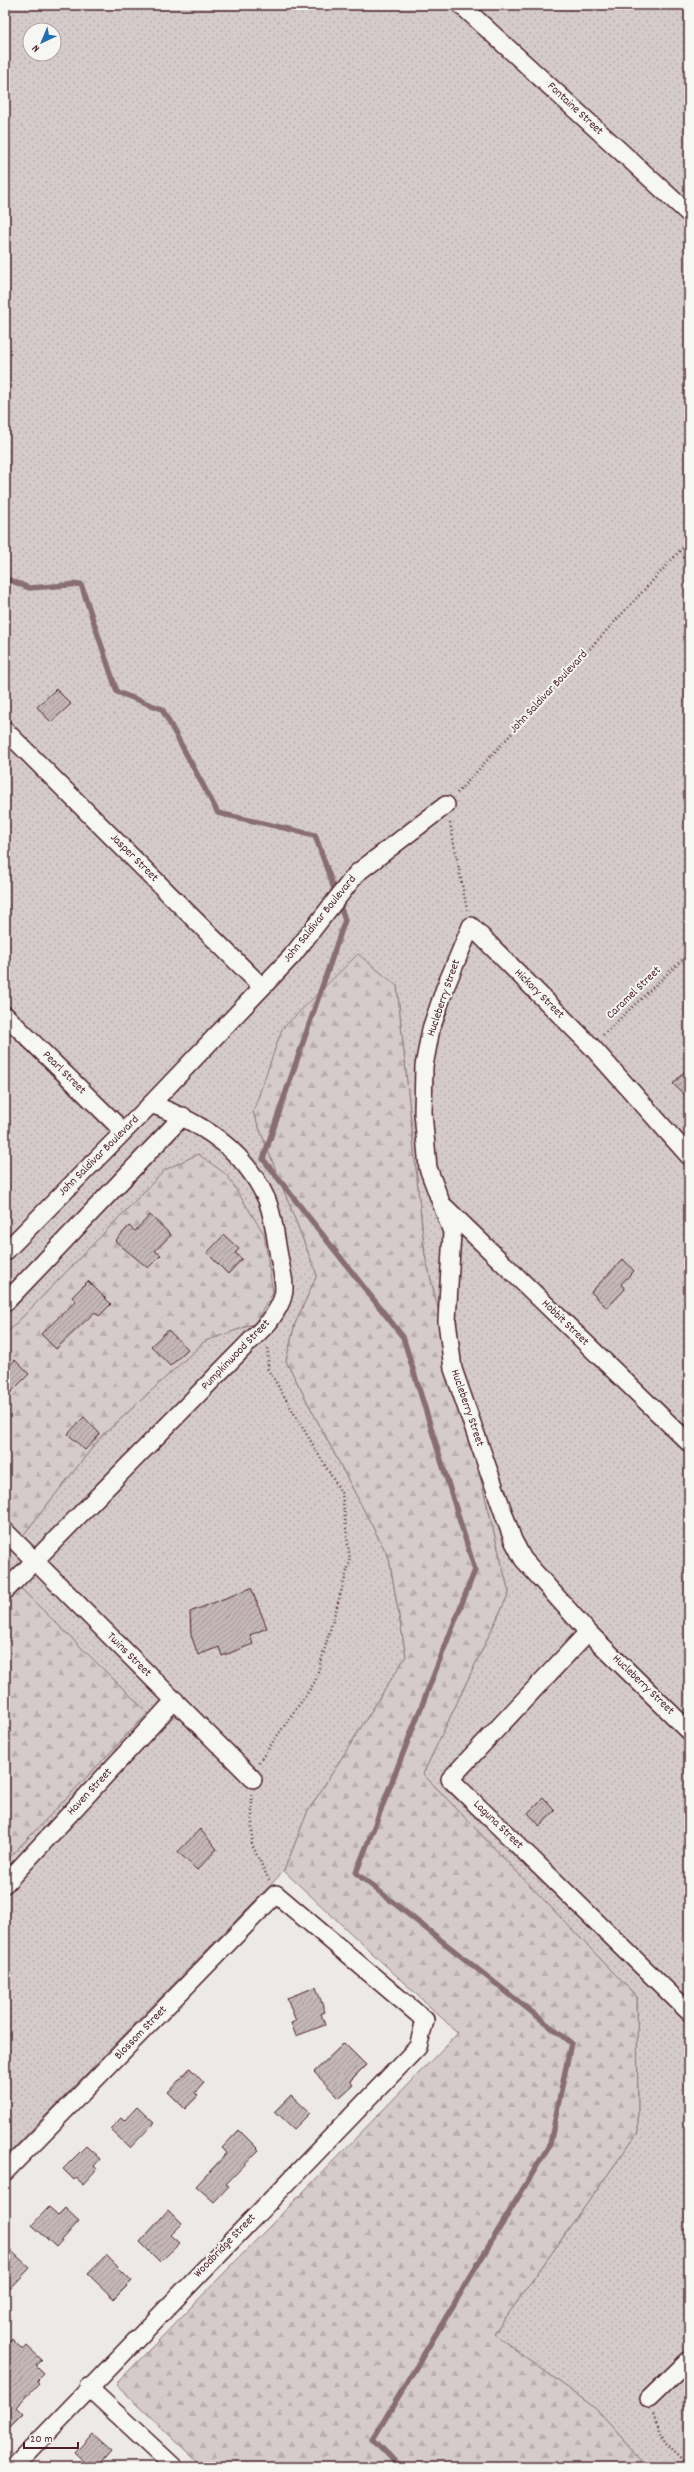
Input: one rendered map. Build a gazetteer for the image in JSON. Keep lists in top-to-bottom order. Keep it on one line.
{"streets":{"street":["Fontaine Street","John Saldivar Boulevard","Jasper Street","Hickory Street","Hucleberry Street","Pearl Street","Hobbit Street","Pumpkinwood Street","Twins Street","Haven Street","Laguna Street","Blossom Street","Woodbridge Street"],"path":["Caramel Street"]},"crossings":[["John Saldivar Boulevard","Jasper Street"],["John Saldivar Boulevard","Pearl Street"],["John Saldivar Boulevard","Pumpkinwood Street"],["Caramel Street","Hickory Street"],["Hickory Street","Hucleberry Street"],["Hucleberry Street","Hobbit Street"],["Hucleberry Street","Laguna Street"],["Pumpkinwood Street","Twins Street"],["Twins Street","Haven Street"],["Blossom Street","Woodbridge Street"]],"scale_bar":"20 m","north":"bottom left"}
